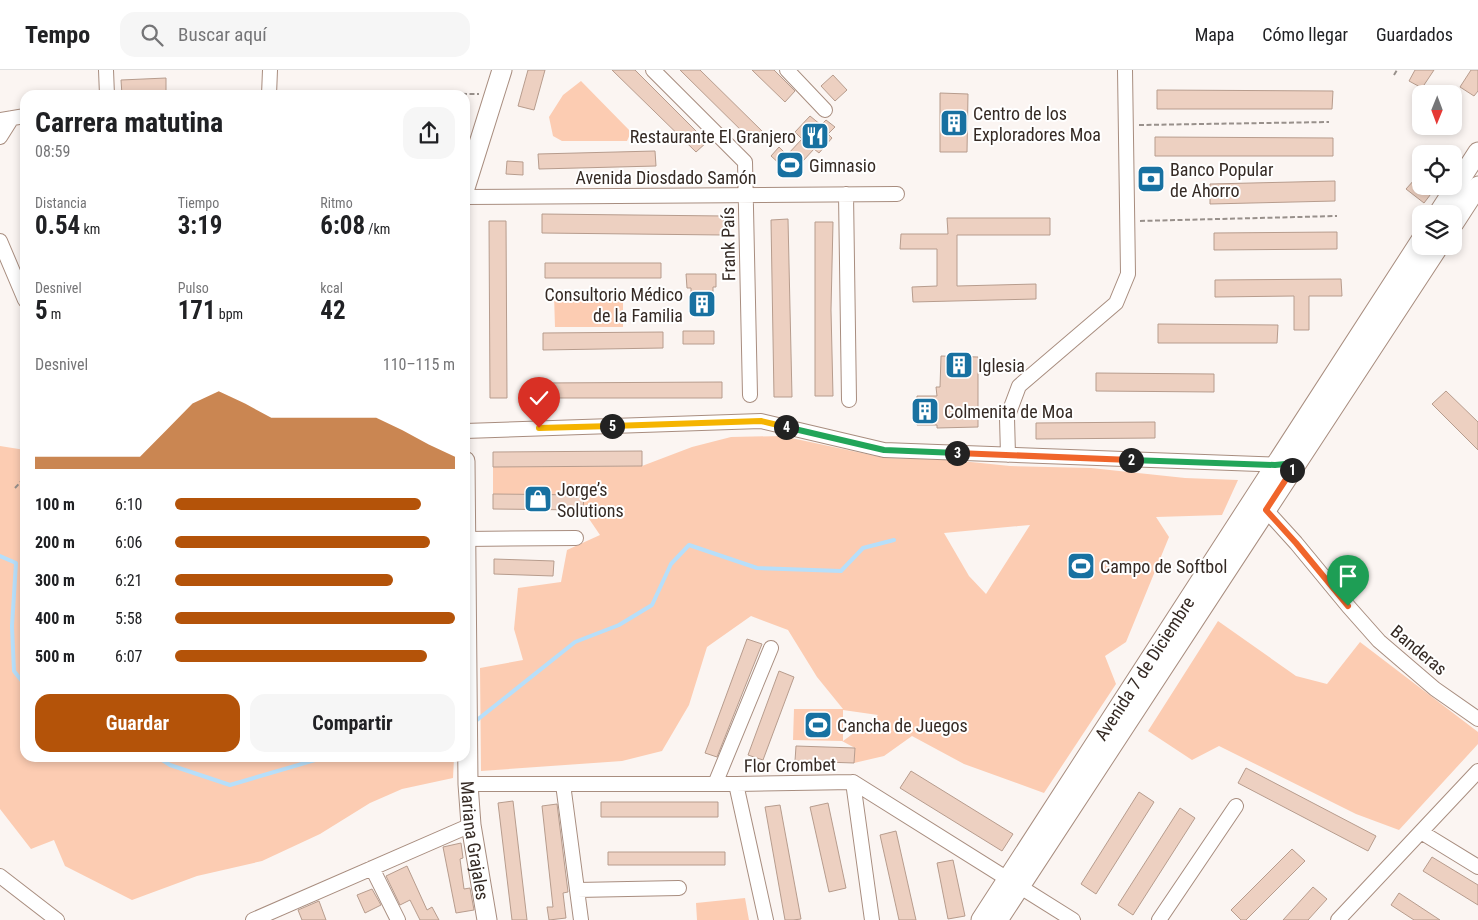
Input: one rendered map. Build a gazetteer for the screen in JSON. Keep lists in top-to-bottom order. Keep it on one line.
{"streets":{"main road":["Avenida 7 de Diciembre","Mariana Grajales"],"street":["Avenida Diosdado Samón","Frank País","Banderas","Flor Crombet"]},"crossings":[["Avenida Diosdado Samón","Frank País"],["Banderas","Avenida 7 de Diciembre"],["Avenida 7 de Diciembre","Flor Crombet"],["Flor Crombet","Mariana Grajales"]],"places":{"building":["Centro de los Exploradores Moa","Consultorio Médico de la Familia","Iglesia","Colmenita de Moa"],"restaurant":["Restaurante El Granjero"],"sports":["Gimnasio","Campo de Softbol","Cancha de Juegos"],"bank":["Banco Popular de Ahorro"],"shop":["Jorge’s Solutions"]},"north":"bottom","page":{"header":"Tempo","search":"Buscar aquí","nav":["Mapa","Cómo llegar","Guardados"],"heading":["Carrera matutina","08:59"],"stats":[["Distancia","0.54 km"],["Tiempo","3:19"],["Ritmo","6:08 /km"],["Desnivel","5 m"],["Pulso","171 bpm"],["kcal","42"]],"chart":["Desnivel","110–115 m"],"pins":["5","4","3","2","1"],"list":[{"name":"100 m","note":"6:10"},{"name":"200 m","note":"6:06"},{"name":"300 m","note":"6:21"},{"name":"400 m","note":"5:58"},{"name":"500 m","note":"6:07"}],"buttons":["Guardar","Compartir"]}}
